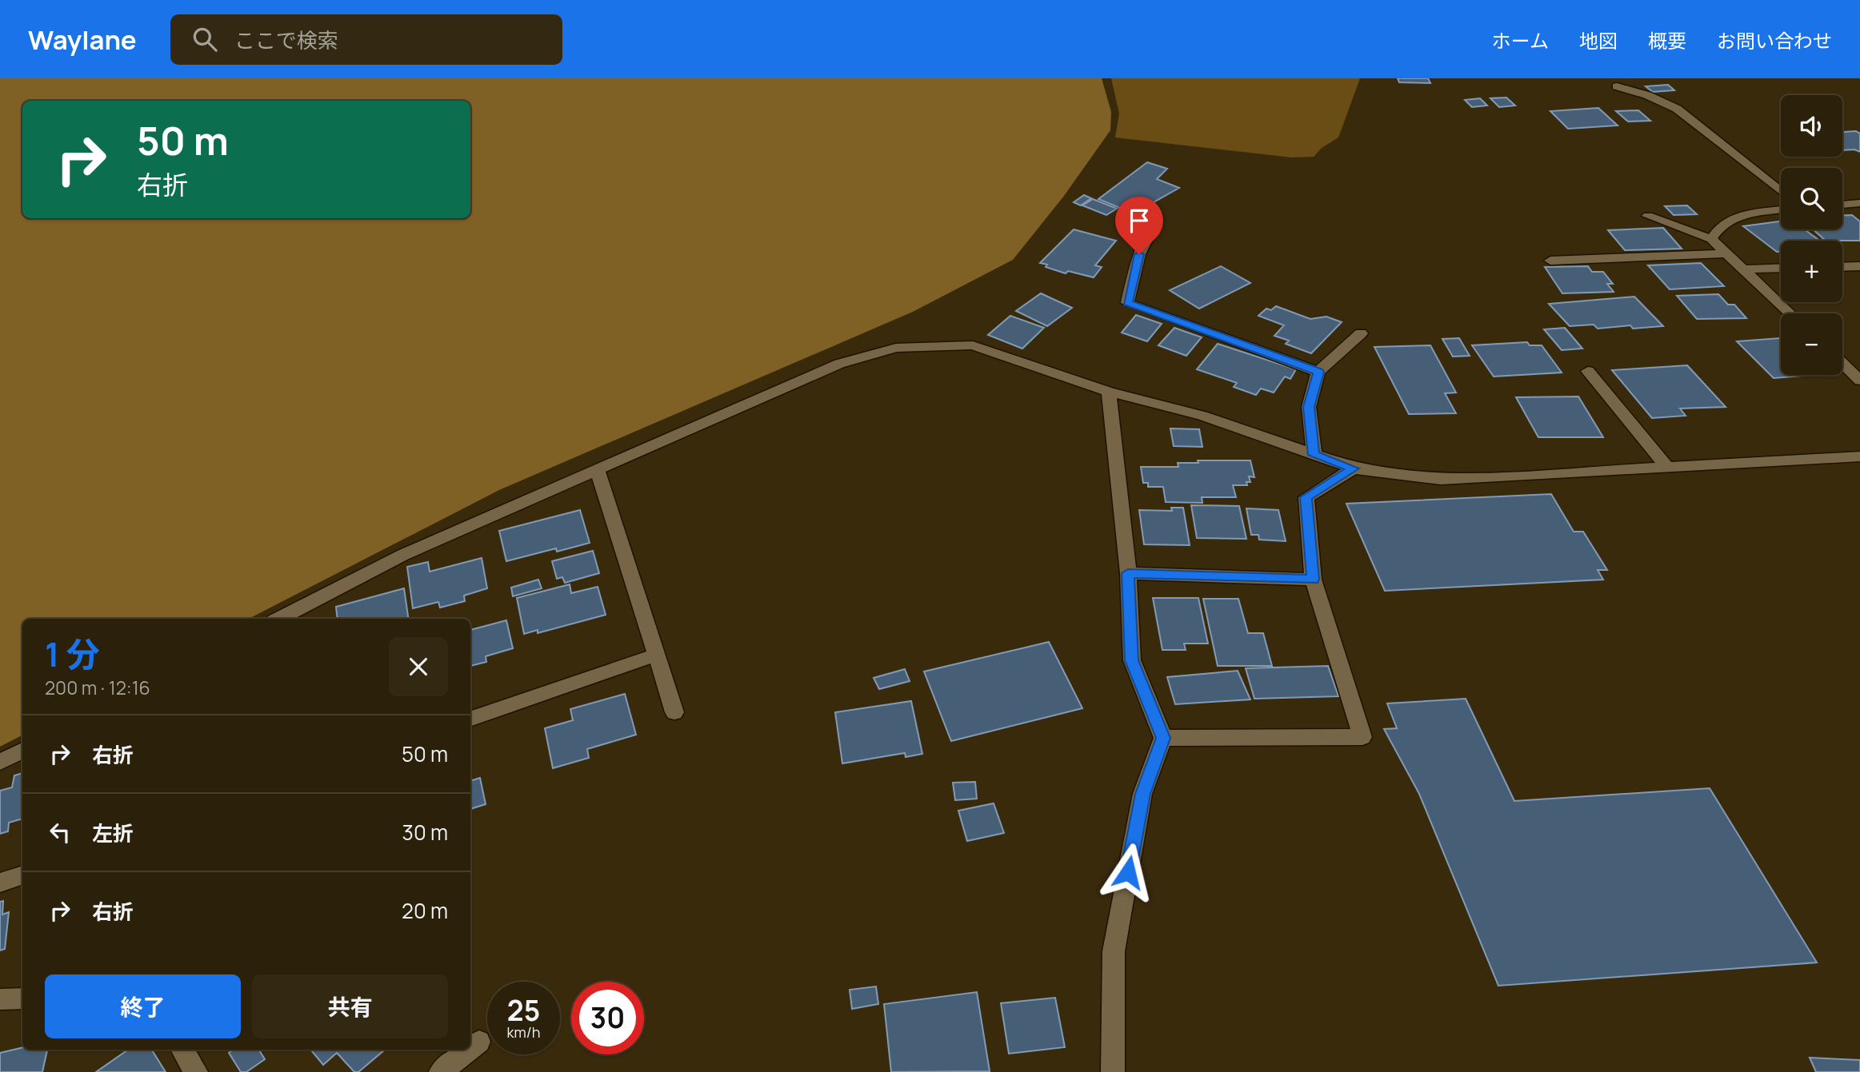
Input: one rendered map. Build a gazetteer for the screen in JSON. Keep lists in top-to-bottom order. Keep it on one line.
{"page":{"header":"Waylane","search":"ここで検索","nav":["ホーム","地図","概要","お問い合わせ"],"map_buttons":["+","−"],"turn":["50 m","右折"],"heading":["1 分","200 m · 12:16"],"list":[{"name":"右折","value":"50 m"},{"name":"左折","value":"30 m"},{"name":"右折","value":"20 m"}],"buttons":["終了","共有"],"speed":"25 km/h","limit":"30"}}
